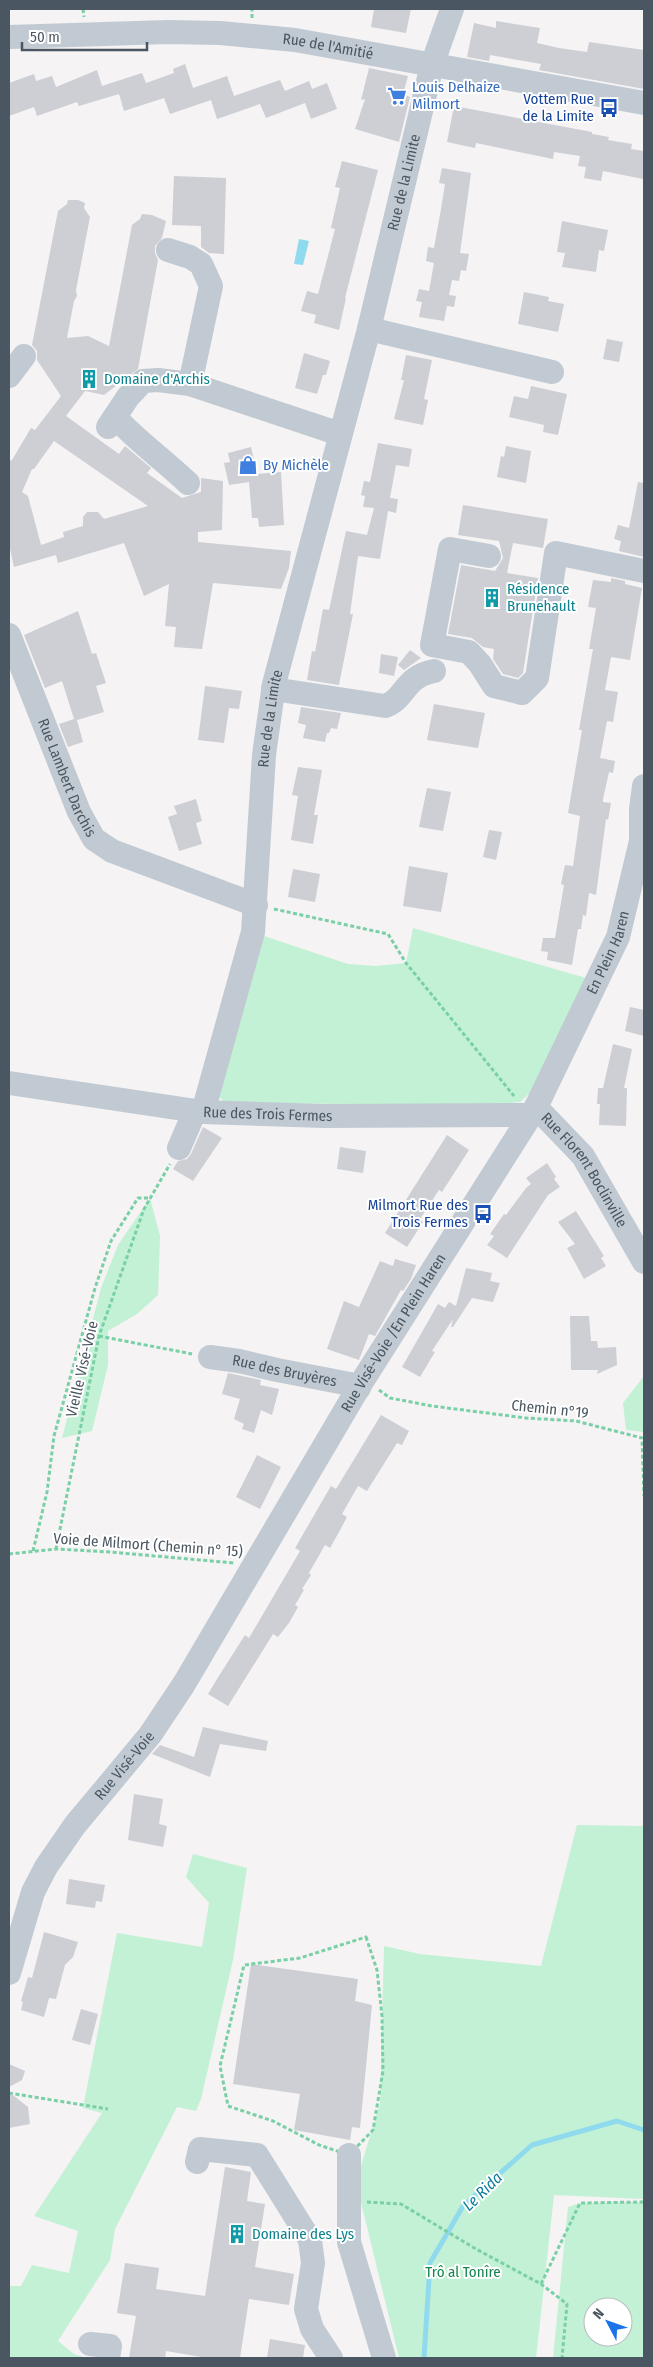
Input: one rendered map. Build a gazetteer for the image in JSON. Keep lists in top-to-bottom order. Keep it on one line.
{"streets":{"street":["Rue de l'Amitié","Rue de la Limite","Rue Lambert Darchis","En Plein Haren","Rue des Trois Fermes","Rue Florent Boclinville","Rue Visé-Voie /En Plein Haren","Rue des Bruyères","Rue Visé-Voie"],"path":["Vieille Visé-Voie","Chemin n°19","Voie de Milmort (Chemin n° 15)"]},"crossings":[["Rue de l'Amitié","Rue de la Limite"],["Rue de la Limite","Rue Lambert Darchis"],["Rue de la Limite","Rue des Trois Fermes"],["Rue de la Limite","Vieille Visé-Voie"],["En Plein Haren","Rue des Trois Fermes"],["En Plein Haren","Rue Florent Boclinville"],["En Plein Haren","Rue Visé-Voie /En Plein Haren"],["Rue des Trois Fermes","Rue Florent Boclinville"],["Rue des Trois Fermes","Rue Visé-Voie /En Plein Haren"],["Rue Florent Boclinville","Rue Visé-Voie /En Plein Haren"],["Rue Visé-Voie /En Plein Haren","Rue des Bruyères"],["Rue Visé-Voie /En Plein Haren","Chemin n°19"],["Rue Visé-Voie /En Plein Haren","Voie de Milmort (Chemin n° 15)"],["Rue Visé-Voie /En Plein Haren","Rue Visé-Voie"],["Vieille Visé-Voie","Voie de Milmort (Chemin n° 15)"],["Rue des Bruyères","Chemin n°19"],["Voie de Milmort (Chemin n° 15)","Rue Visé-Voie"]],"water":["Le Rida"],"parks":["Trô al Tonîre"],"places":{"supermarket":["Louis Delhaize Milmort"],"bus stop":["Vottem Rue de la Limite","Milmort Rue des Trois Fermes"],"building":["Domaine d'Archis","Résidence Brunehault","Domaine des Lys"],"shop":["By Michèle"]},"scale_bar":"50 m","north":"top left"}
